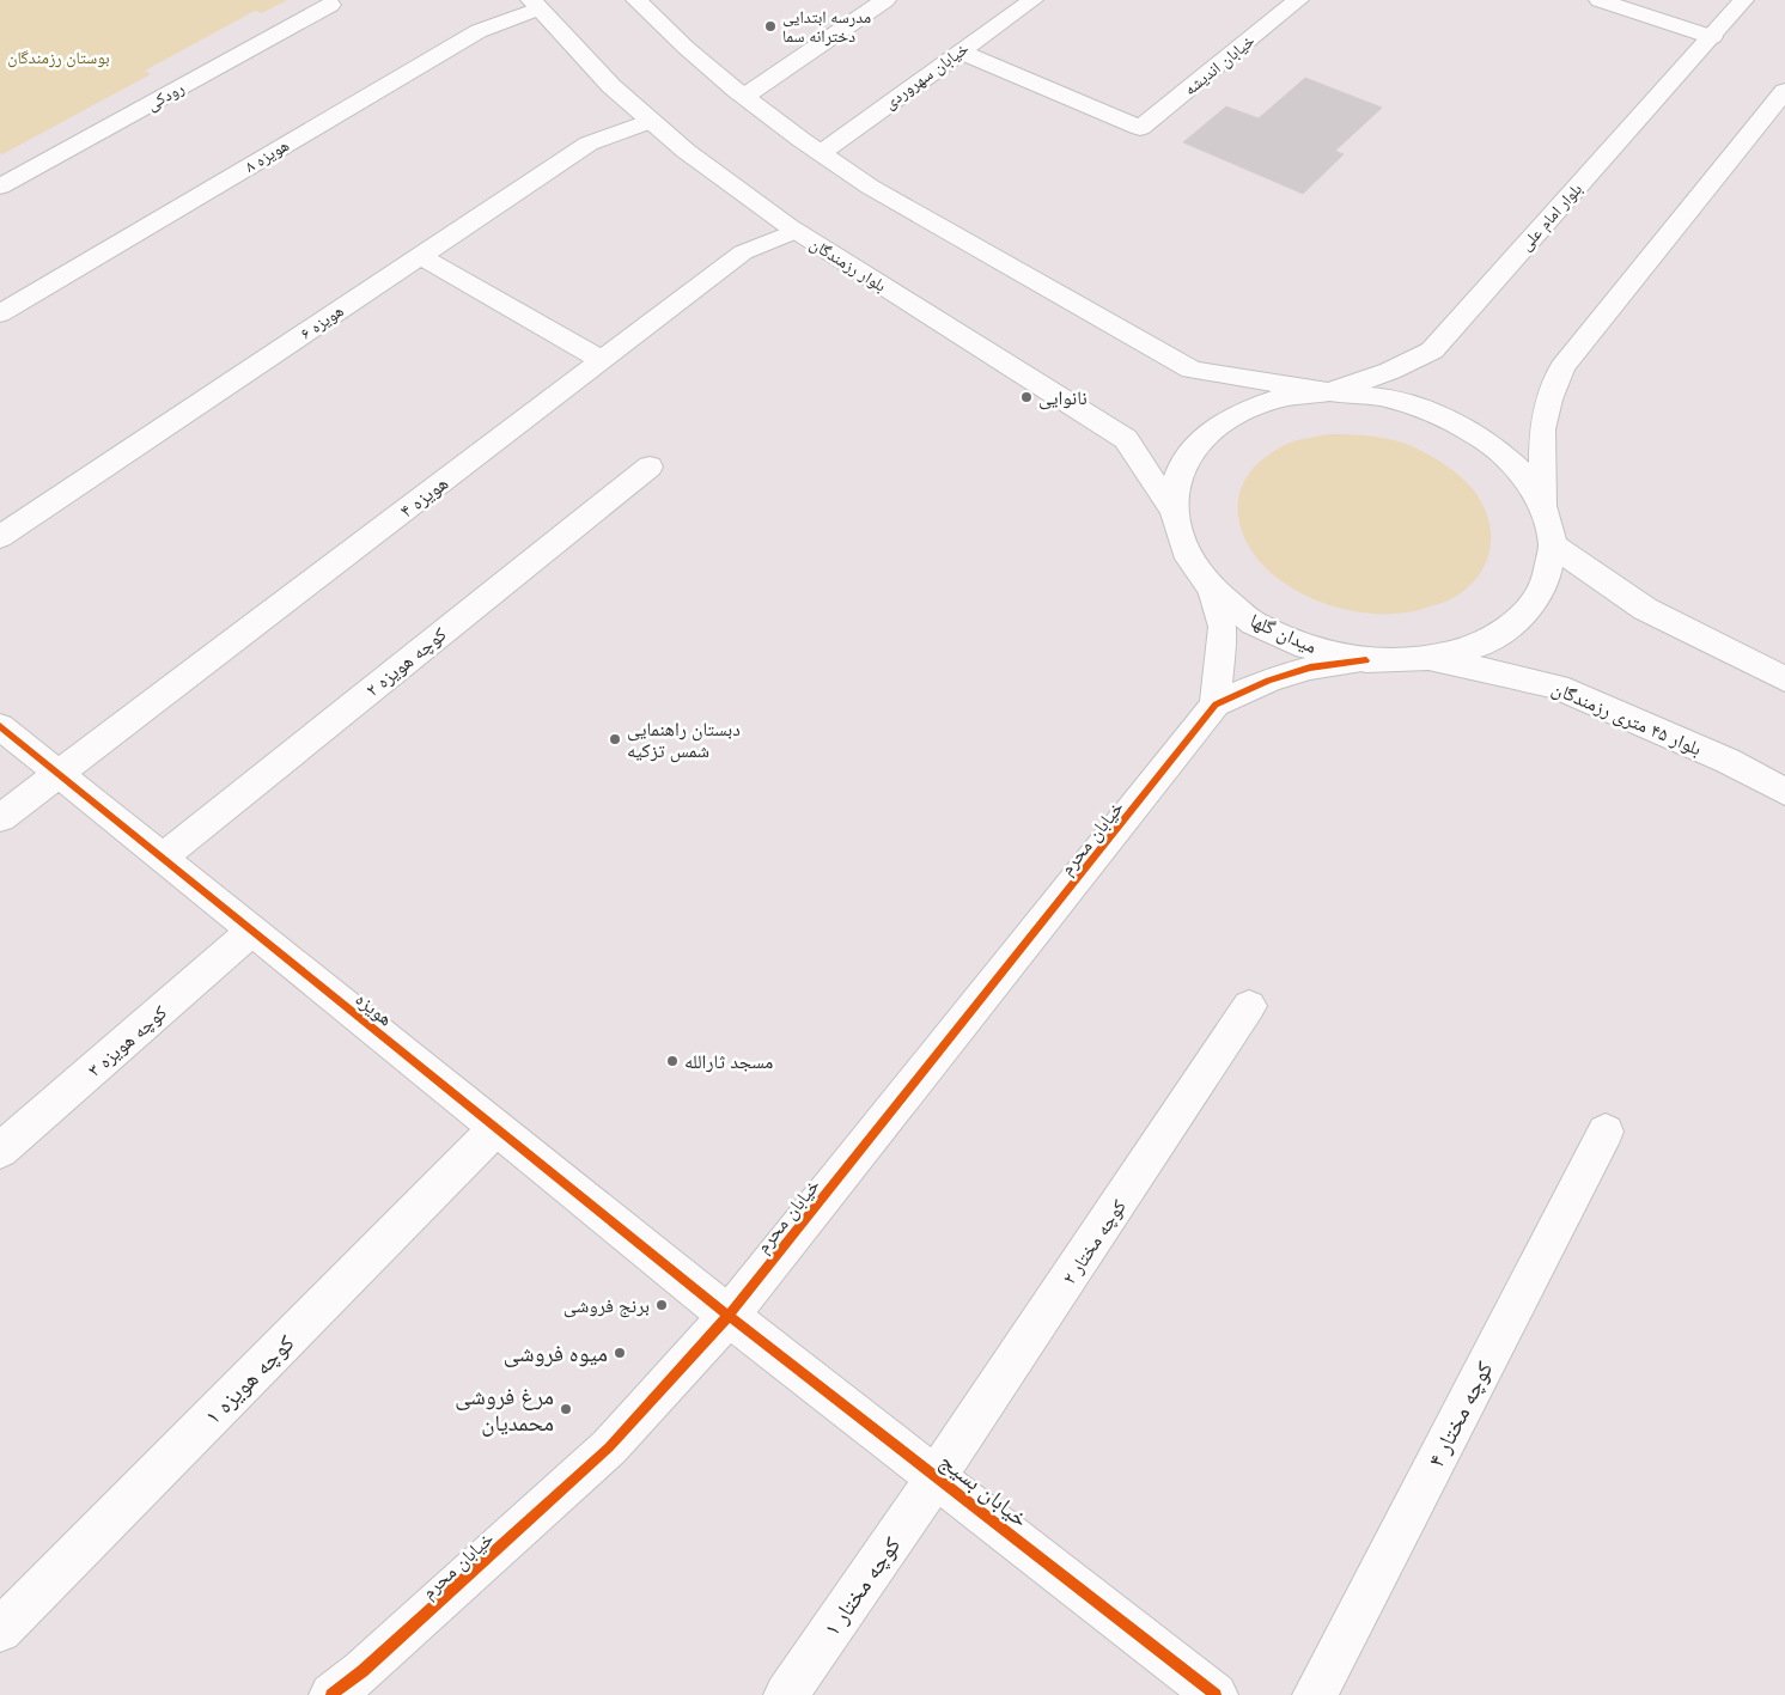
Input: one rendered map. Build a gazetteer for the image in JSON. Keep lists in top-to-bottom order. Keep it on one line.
{"streets":{"street":["خیابان اندیشه","خیابان سهروردی","رودکی","هویزه ۸","بلوار امام على","بلوار رزمندگان","هویزه ۶","هویزه ۴","میدان گلها","کوچه هویزه ۲","بلوار ۴۵ متری رزمندگان","خیابان محرم","هویزه","کوچه هویزه ۳","کوچه مختار ۲","کوچه هویزه ۱","کوچه مختار ۴","خیابان بسیج","کوچه مختار ۱"]},"crossings":[["خیابان اندیشه","خیابان سهروردی"],["هویزه ۸","بلوار رزمندگان"],["بلوار امام على","میدان گلها"],["بلوار رزمندگان","هویزه ۶"],["بلوار رزمندگان","هویزه ۴"],["بلوار رزمندگان","میدان گلها"],["هویزه ۴","هویزه"],["میدان گلها","بلوار ۴۵ متری رزمندگان"],["کوچه هویزه ۲","هویزه"],["خیابان محرم","هویزه"],["خیابان محرم","خیابان بسیج"],["هویزه","کوچه هویزه ۳"],["هویزه","کوچه هویزه ۱"],["هویزه","خیابان بسیج"],["کوچه مختار ۲","خیابان بسیج"],["کوچه مختار ۲","کوچه مختار ۱"],["خیابان بسیج","کوچه مختار ۱"]],"parks":["بوستان رزمندگان"],"places":["مدرسه ابتدایی دخترانه سما","نانوایی","دبستان راهنمایی شمس تزکیه","مسجد ثارالله","برنج فروشی","میوه فروشی","مرغ فروشی محمدیان"]}
